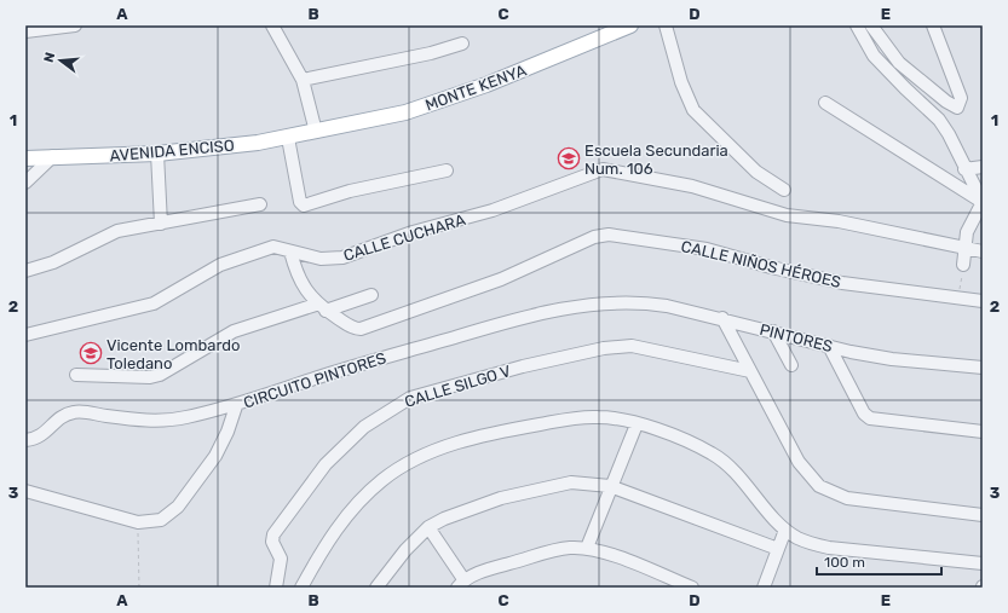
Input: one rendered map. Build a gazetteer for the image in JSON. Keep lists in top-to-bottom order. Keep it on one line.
{"streets":{"main road":["MONTE KENYA","AVENIDA ENCISO"],"street":["CALLE CUCHARA","CALLE NIÑOS HÉROES","PINTORES","CIRCUITO PINTORES","CALLE SILGO V"]},"crossings":[["MONTE KENYA","AVENIDA ENCISO"],["PINTORES","CIRCUITO PINTORES"]],"places":{"school or university":["Escuela Secundaria Num. 106","Vicente Lombardo Toledano"]},"scale_bar":"100 m","north":"left","grid":{"columns":["A","B","C","D","E"],"rows":["1","2","3"]}}
